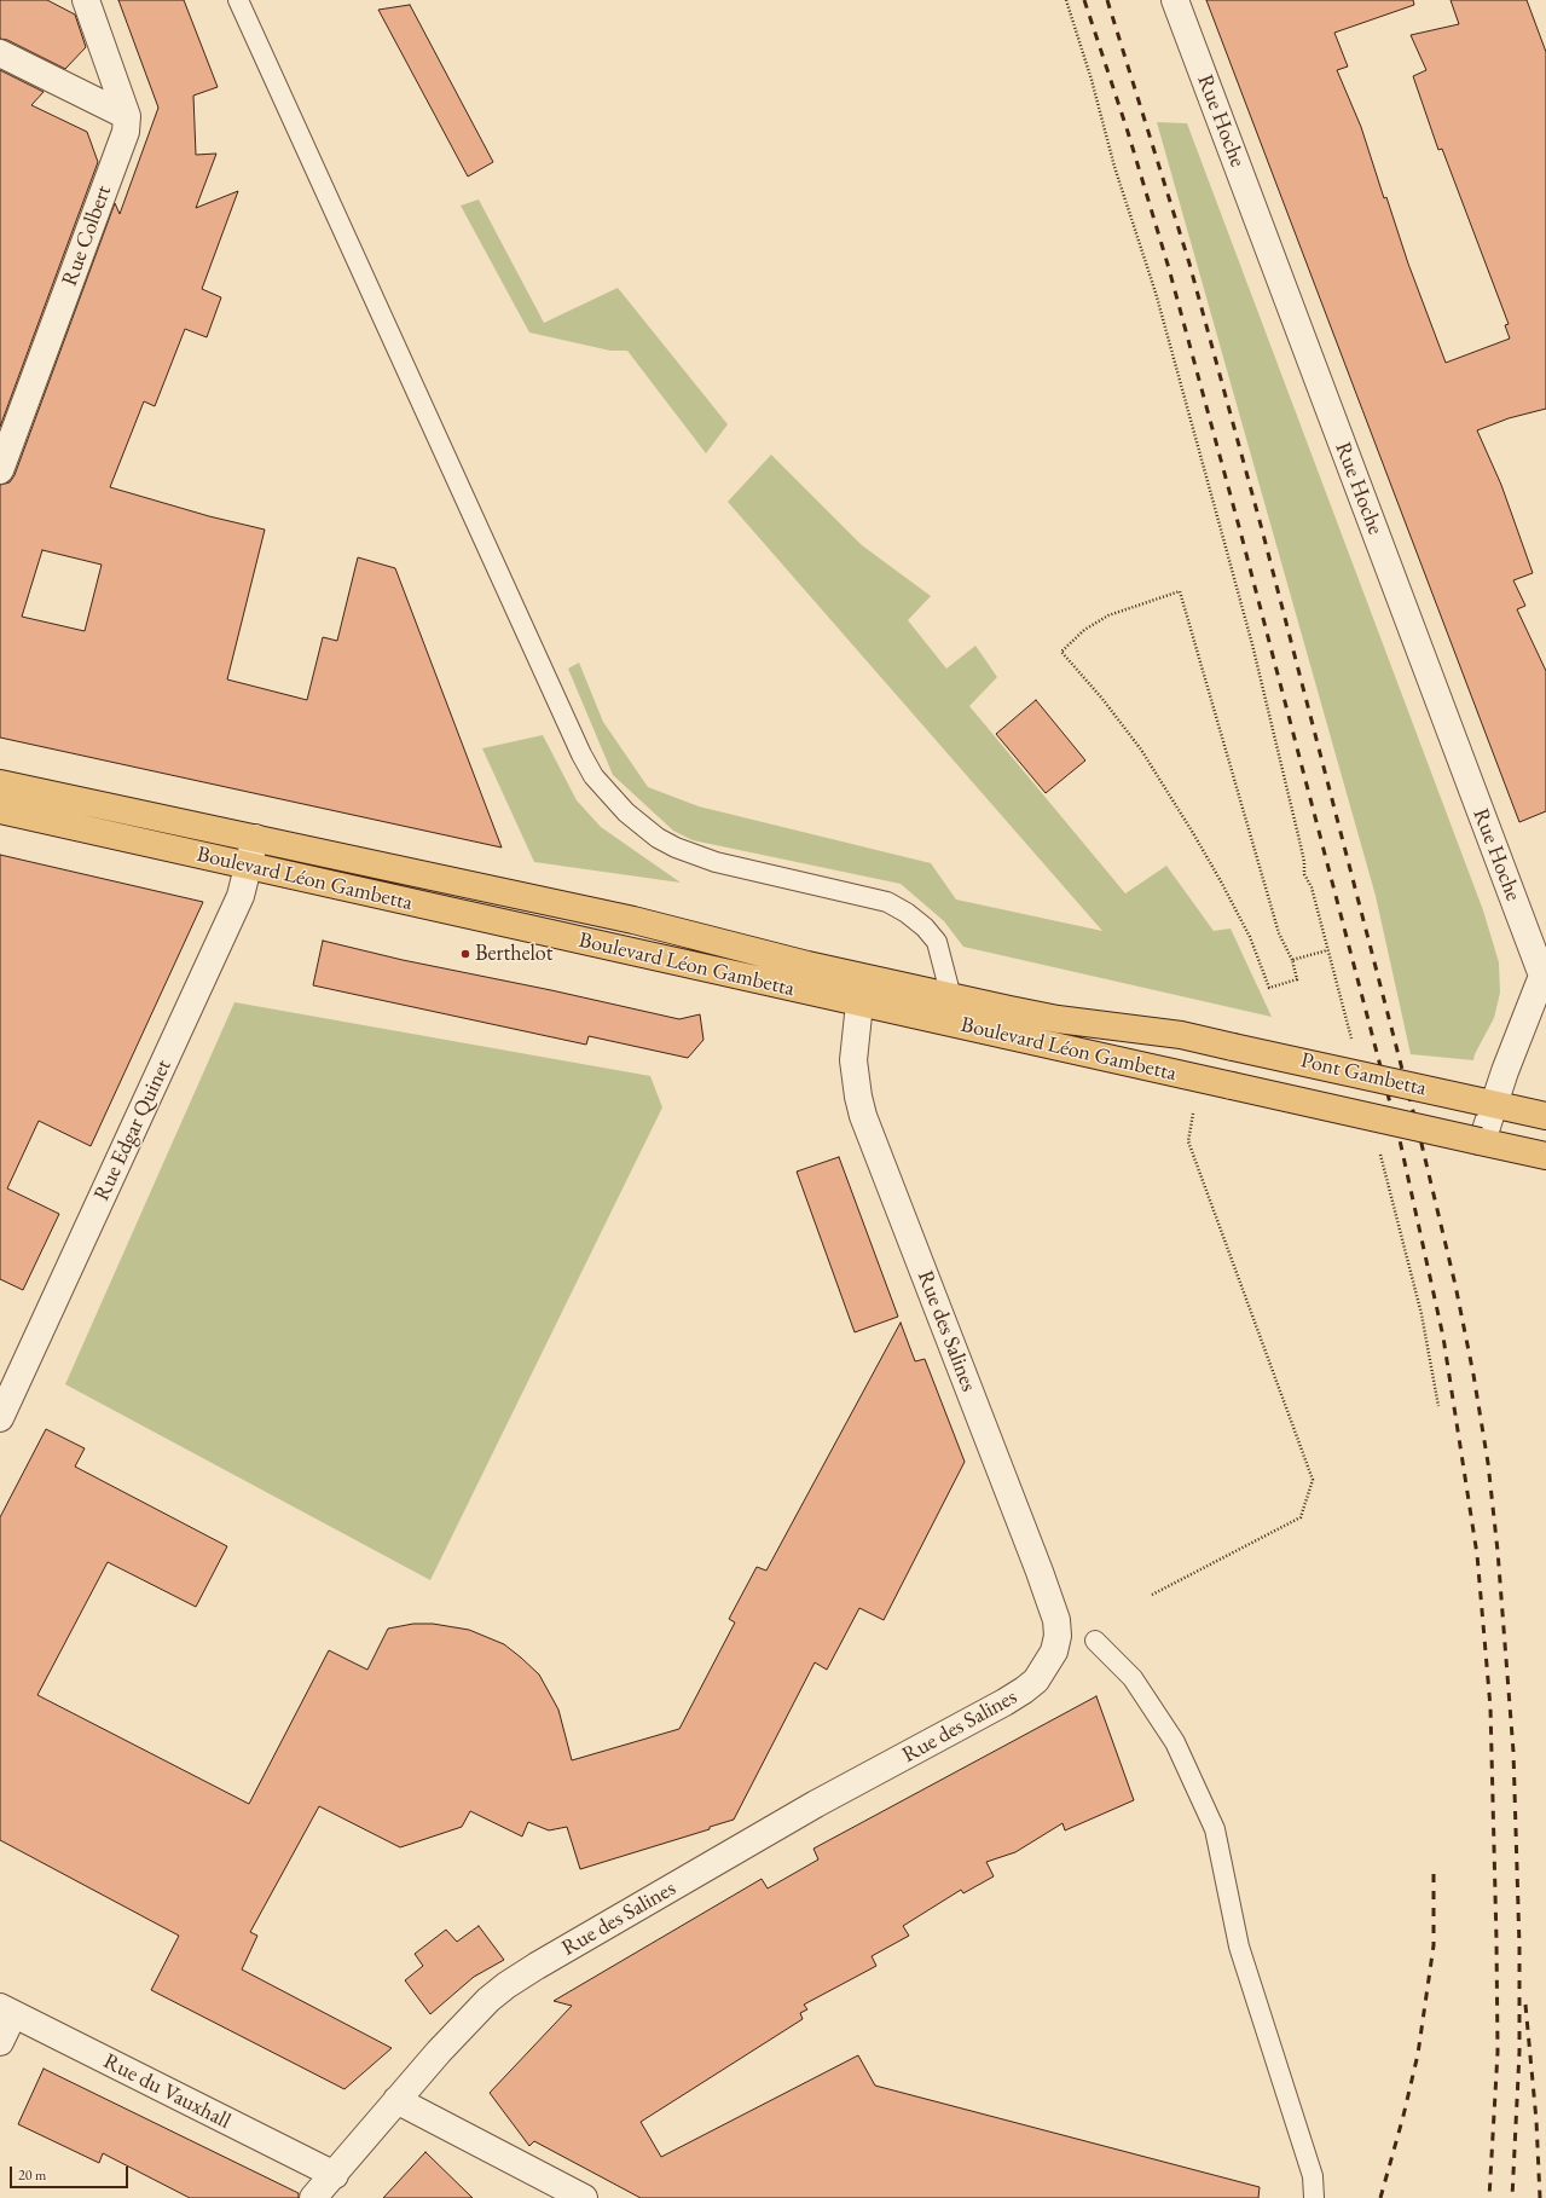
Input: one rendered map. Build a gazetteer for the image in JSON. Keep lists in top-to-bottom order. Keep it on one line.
{"streets":{"main road":["Boulevard Léon Gambetta","Pont Gambetta"],"street":["Rue Hoche","Rue Colbert","Rue Edgar Quinet","Rue des Salines","Rue du Vauxhall"]},"crossings":[["Boulevard Léon Gambetta","Pont Gambetta"],["Boulevard Léon Gambetta","Rue Edgar Quinet"],["Boulevard Léon Gambetta","Rue des Salines"],["Rue des Salines","Rue du Vauxhall"]],"places":["Berthelot"],"scale_bar":"20 m"}
